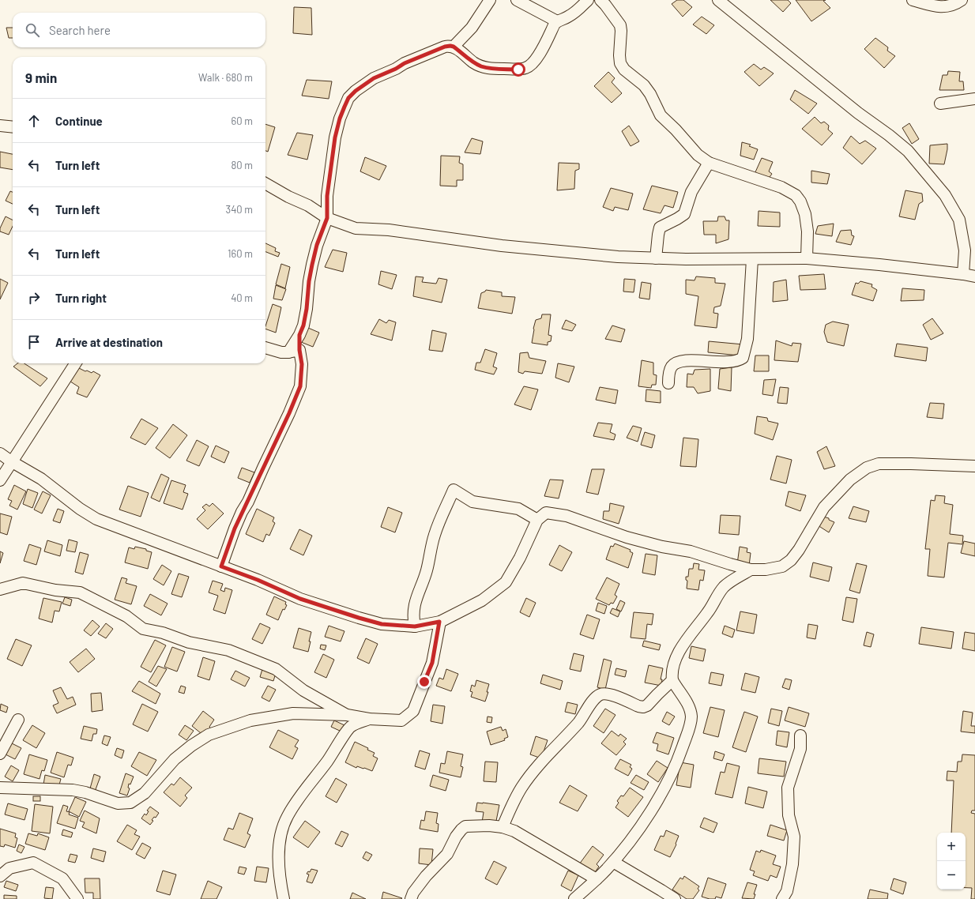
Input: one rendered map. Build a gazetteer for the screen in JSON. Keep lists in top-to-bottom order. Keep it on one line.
{"page":{"search":"Search here","heading":["9 min","Walk · 680 m"],"list":[["Continue","60 m"],["Turn left","80 m"],["Turn left","340 m"],["Turn left","160 m"],["Turn right","40 m"],"Arrive at destination"],"map_buttons":["+","−"]}}
